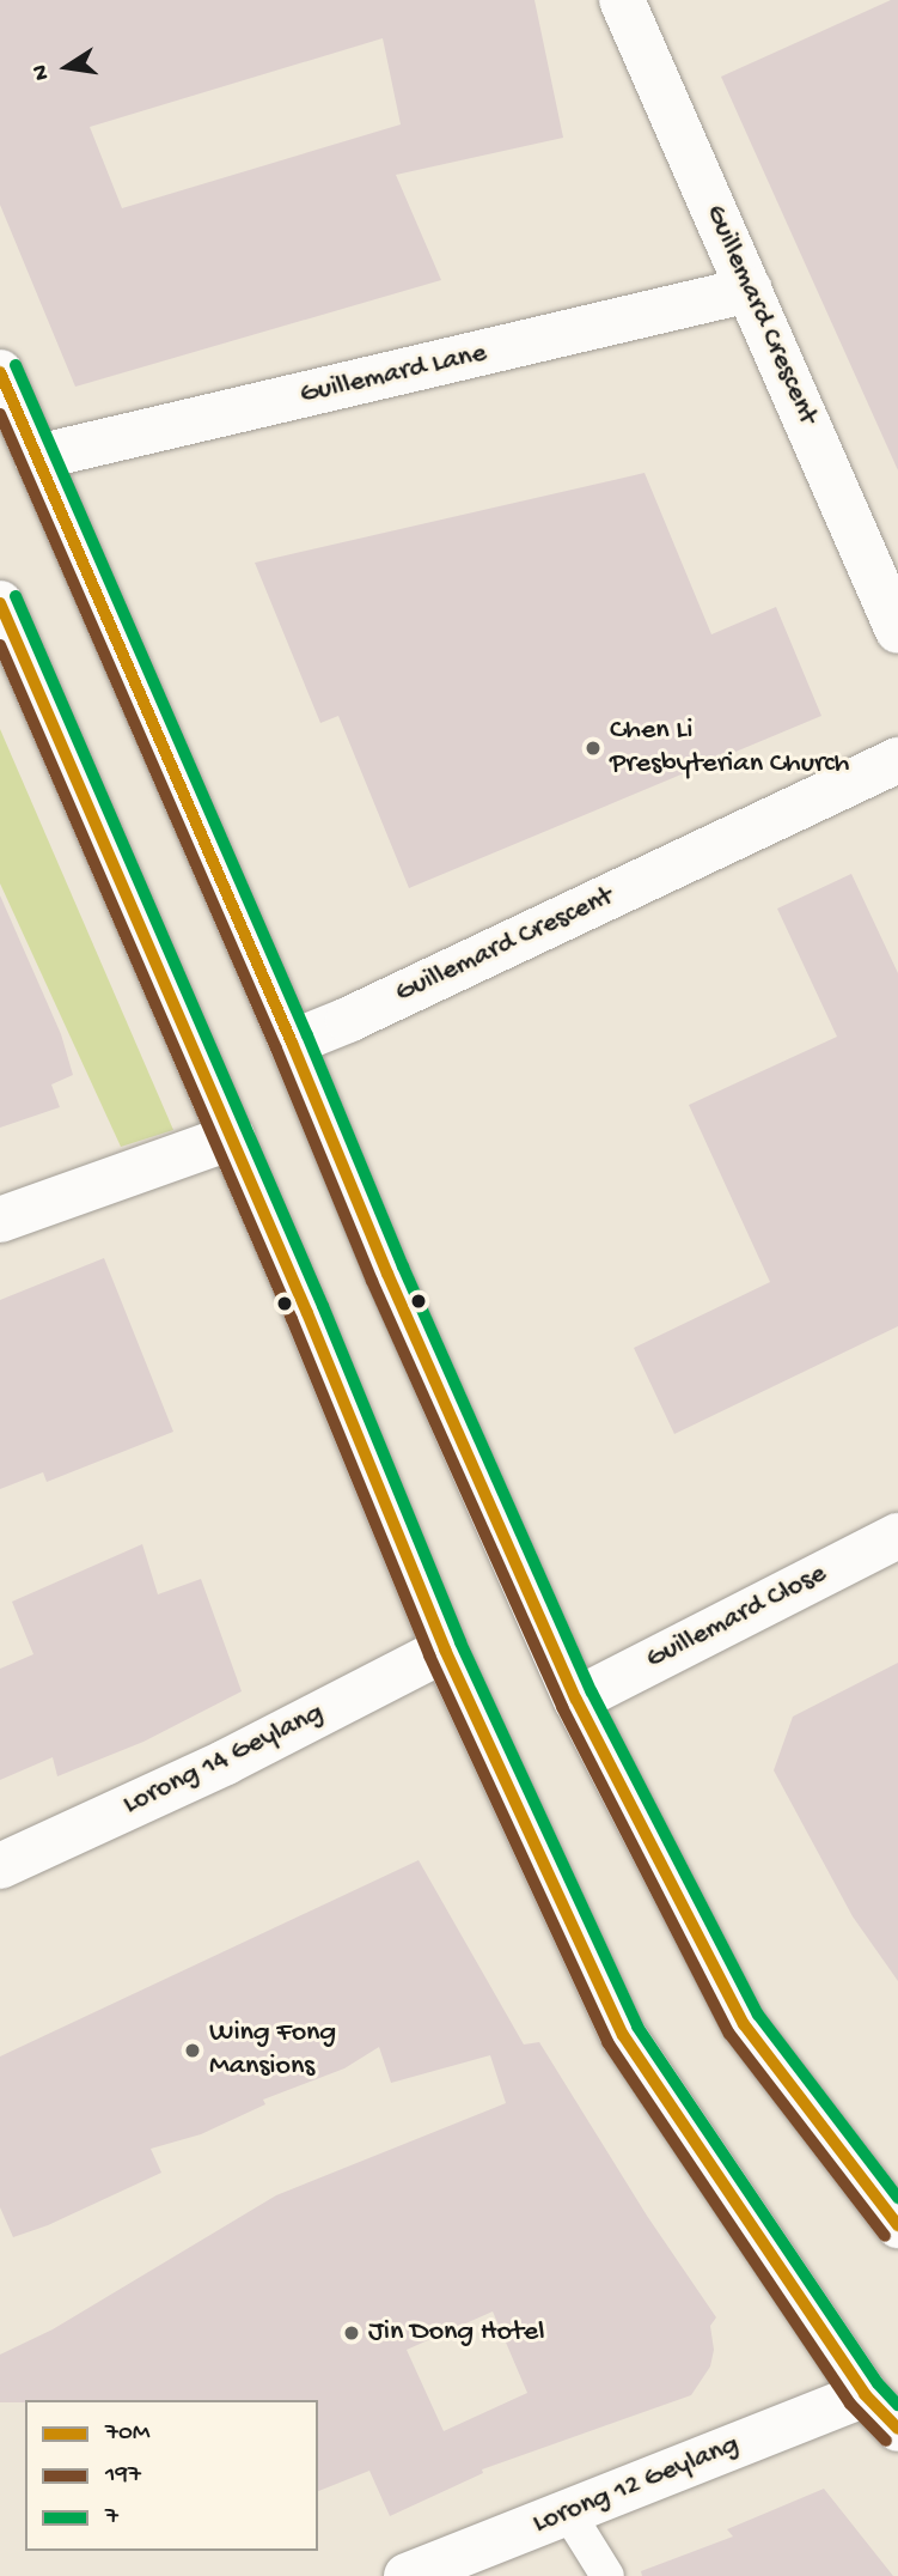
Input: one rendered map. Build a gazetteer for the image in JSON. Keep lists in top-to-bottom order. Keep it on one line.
{"streets":{"main road":["Guillemard Crescent","Guillemard Lane","Guillemard Close","Lorong 14 Geylang","Lorong 12 Geylang"]},"crossings":[["Guillemard Crescent","Guillemard Lane"]],"places":["Chen Li Presbyterian Church","Wing Fong Mansions","Jin Dong Hotel"],"lines":["transit line 7","transit line 70M","transit line 197"],"legend":["70M","197","7"],"north":"left"}
